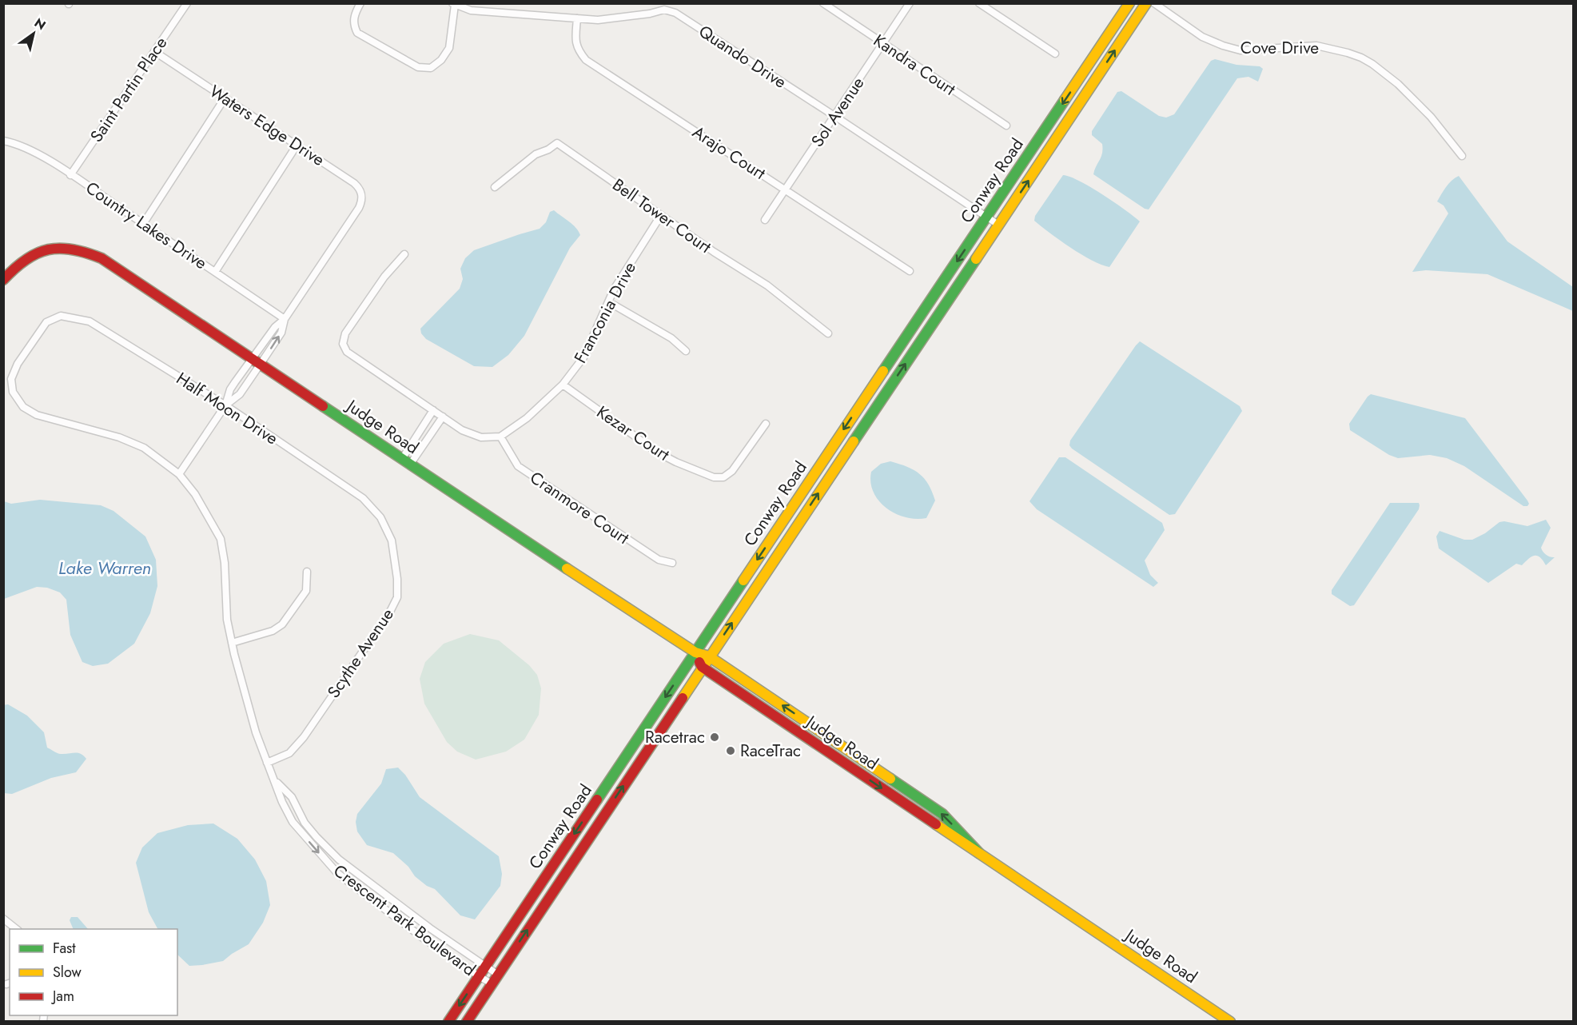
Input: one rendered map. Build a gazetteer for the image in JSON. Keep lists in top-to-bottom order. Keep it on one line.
{"streets":{"main road":["Conway Road","Judge Road"],"street":["Cove Drive","Quando Drive","Kandra Court","Saint Partin Place","Sol Avenue","Waters Edge Drive","Arajo Court","Bell Tower Court","Country Lakes Drive","Franconia Drive","Half Moon Drive","Kezar Court","Cranmore Court","Scythe Avenue","Crescent Park Boulevard"]},"crossings":[["Quando Drive","Sol Avenue"],["Quando Drive","Arajo Court"],["Quando Drive","Conway Road"],["Kandra Court","Sol Avenue"],["Saint Partin Place","Waters Edge Drive"],["Saint Partin Place","Country Lakes Drive"],["Sol Avenue","Arajo Court"],["Waters Edge Drive","Country Lakes Drive"],["Conway Road","Judge Road"],["Conway Road","Crescent Park Boulevard"],["Bell Tower Court","Franconia Drive"],["Franconia Drive","Kezar Court"],["Franconia Drive","Cranmore Court"],["Half Moon Drive","Scythe Avenue"],["Half Moon Drive","Crescent Park Boulevard"],["Scythe Avenue","Crescent Park Boulevard"]],"water":["Lake Warren"],"places":["Racetrac","RaceTrac"],"legend":["Fast","Slow","Jam"],"north":"top right"}
